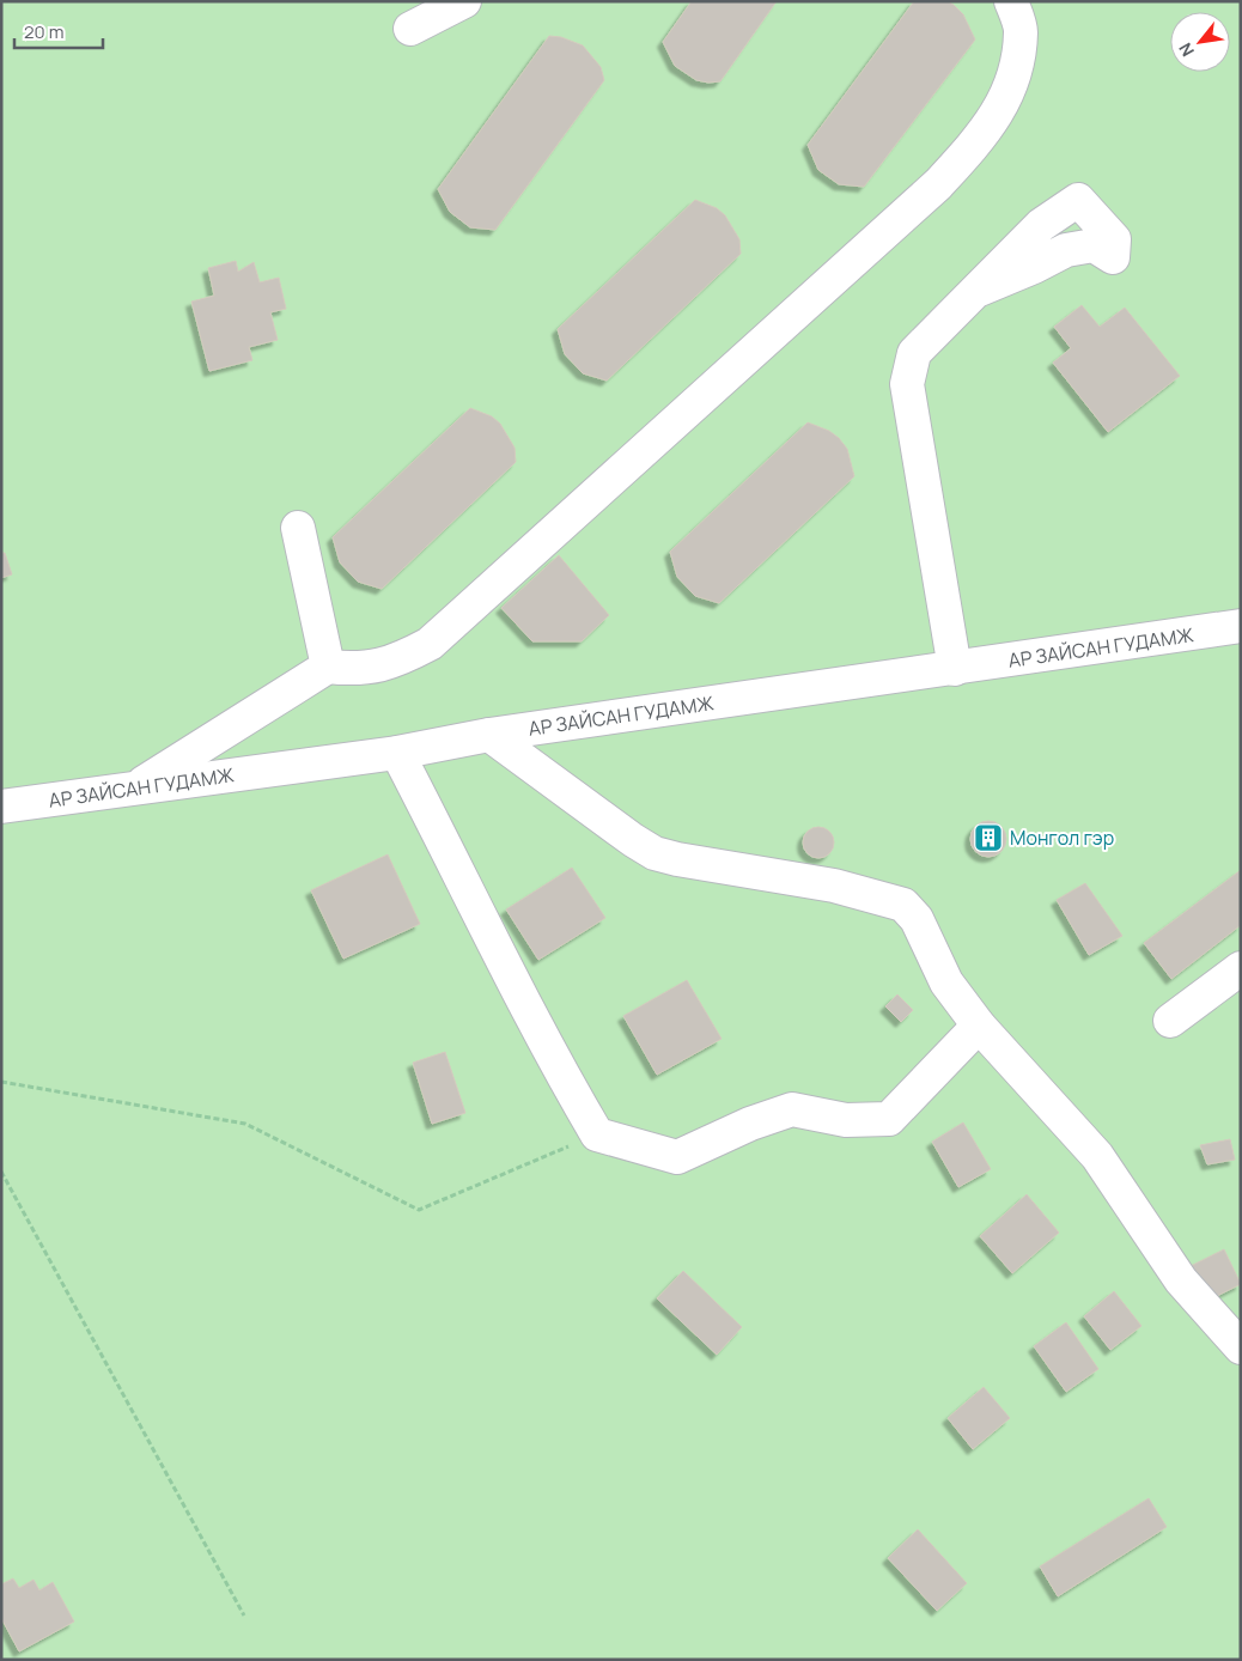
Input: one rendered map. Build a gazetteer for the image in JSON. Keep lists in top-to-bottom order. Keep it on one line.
{"streets":{"street":["АР ЗАЙСАН ГУДАМЖ"]},"places":{"building":["Монгол гэр"]},"scale_bar":"20 m","north":"bottom left"}
